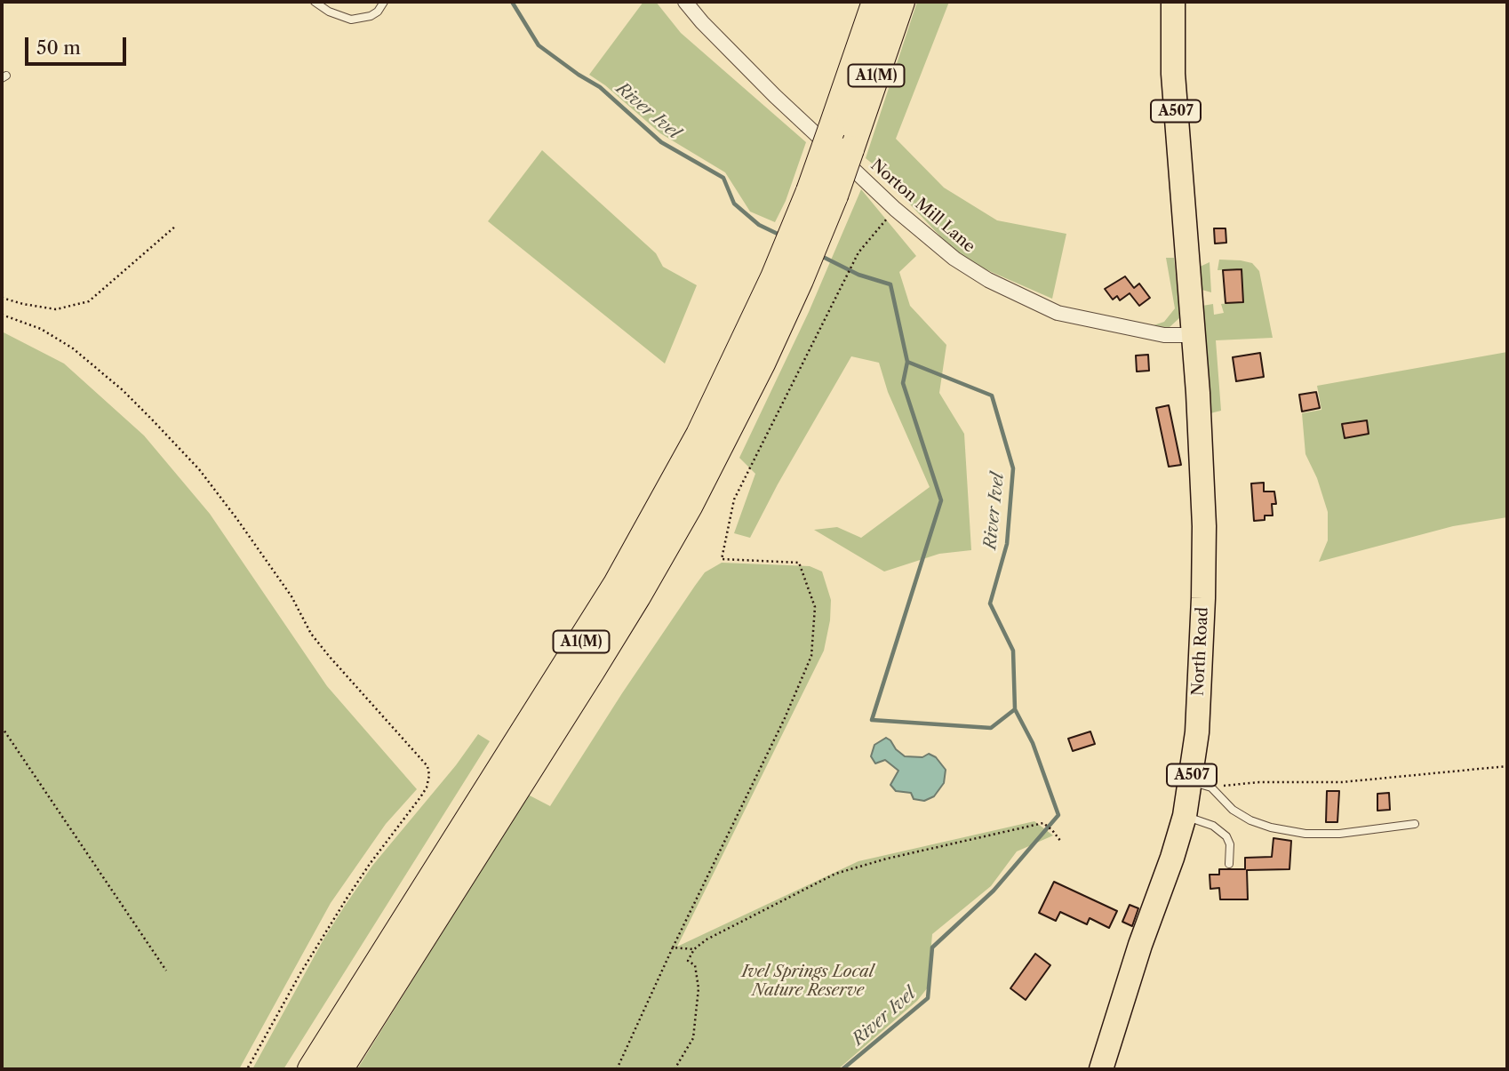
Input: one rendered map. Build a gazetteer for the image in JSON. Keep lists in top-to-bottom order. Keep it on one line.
{"streets":{"highway":["A1(M)"],"main road":["A507","North Road"],"street":["Norton Mill Lane"]},"crossings":[["Norton Mill Lane","North Road"]],"water":["River Ivel"],"parks":["Ivel Springs Local Nature Reserve"],"scale_bar":"50 m"}
